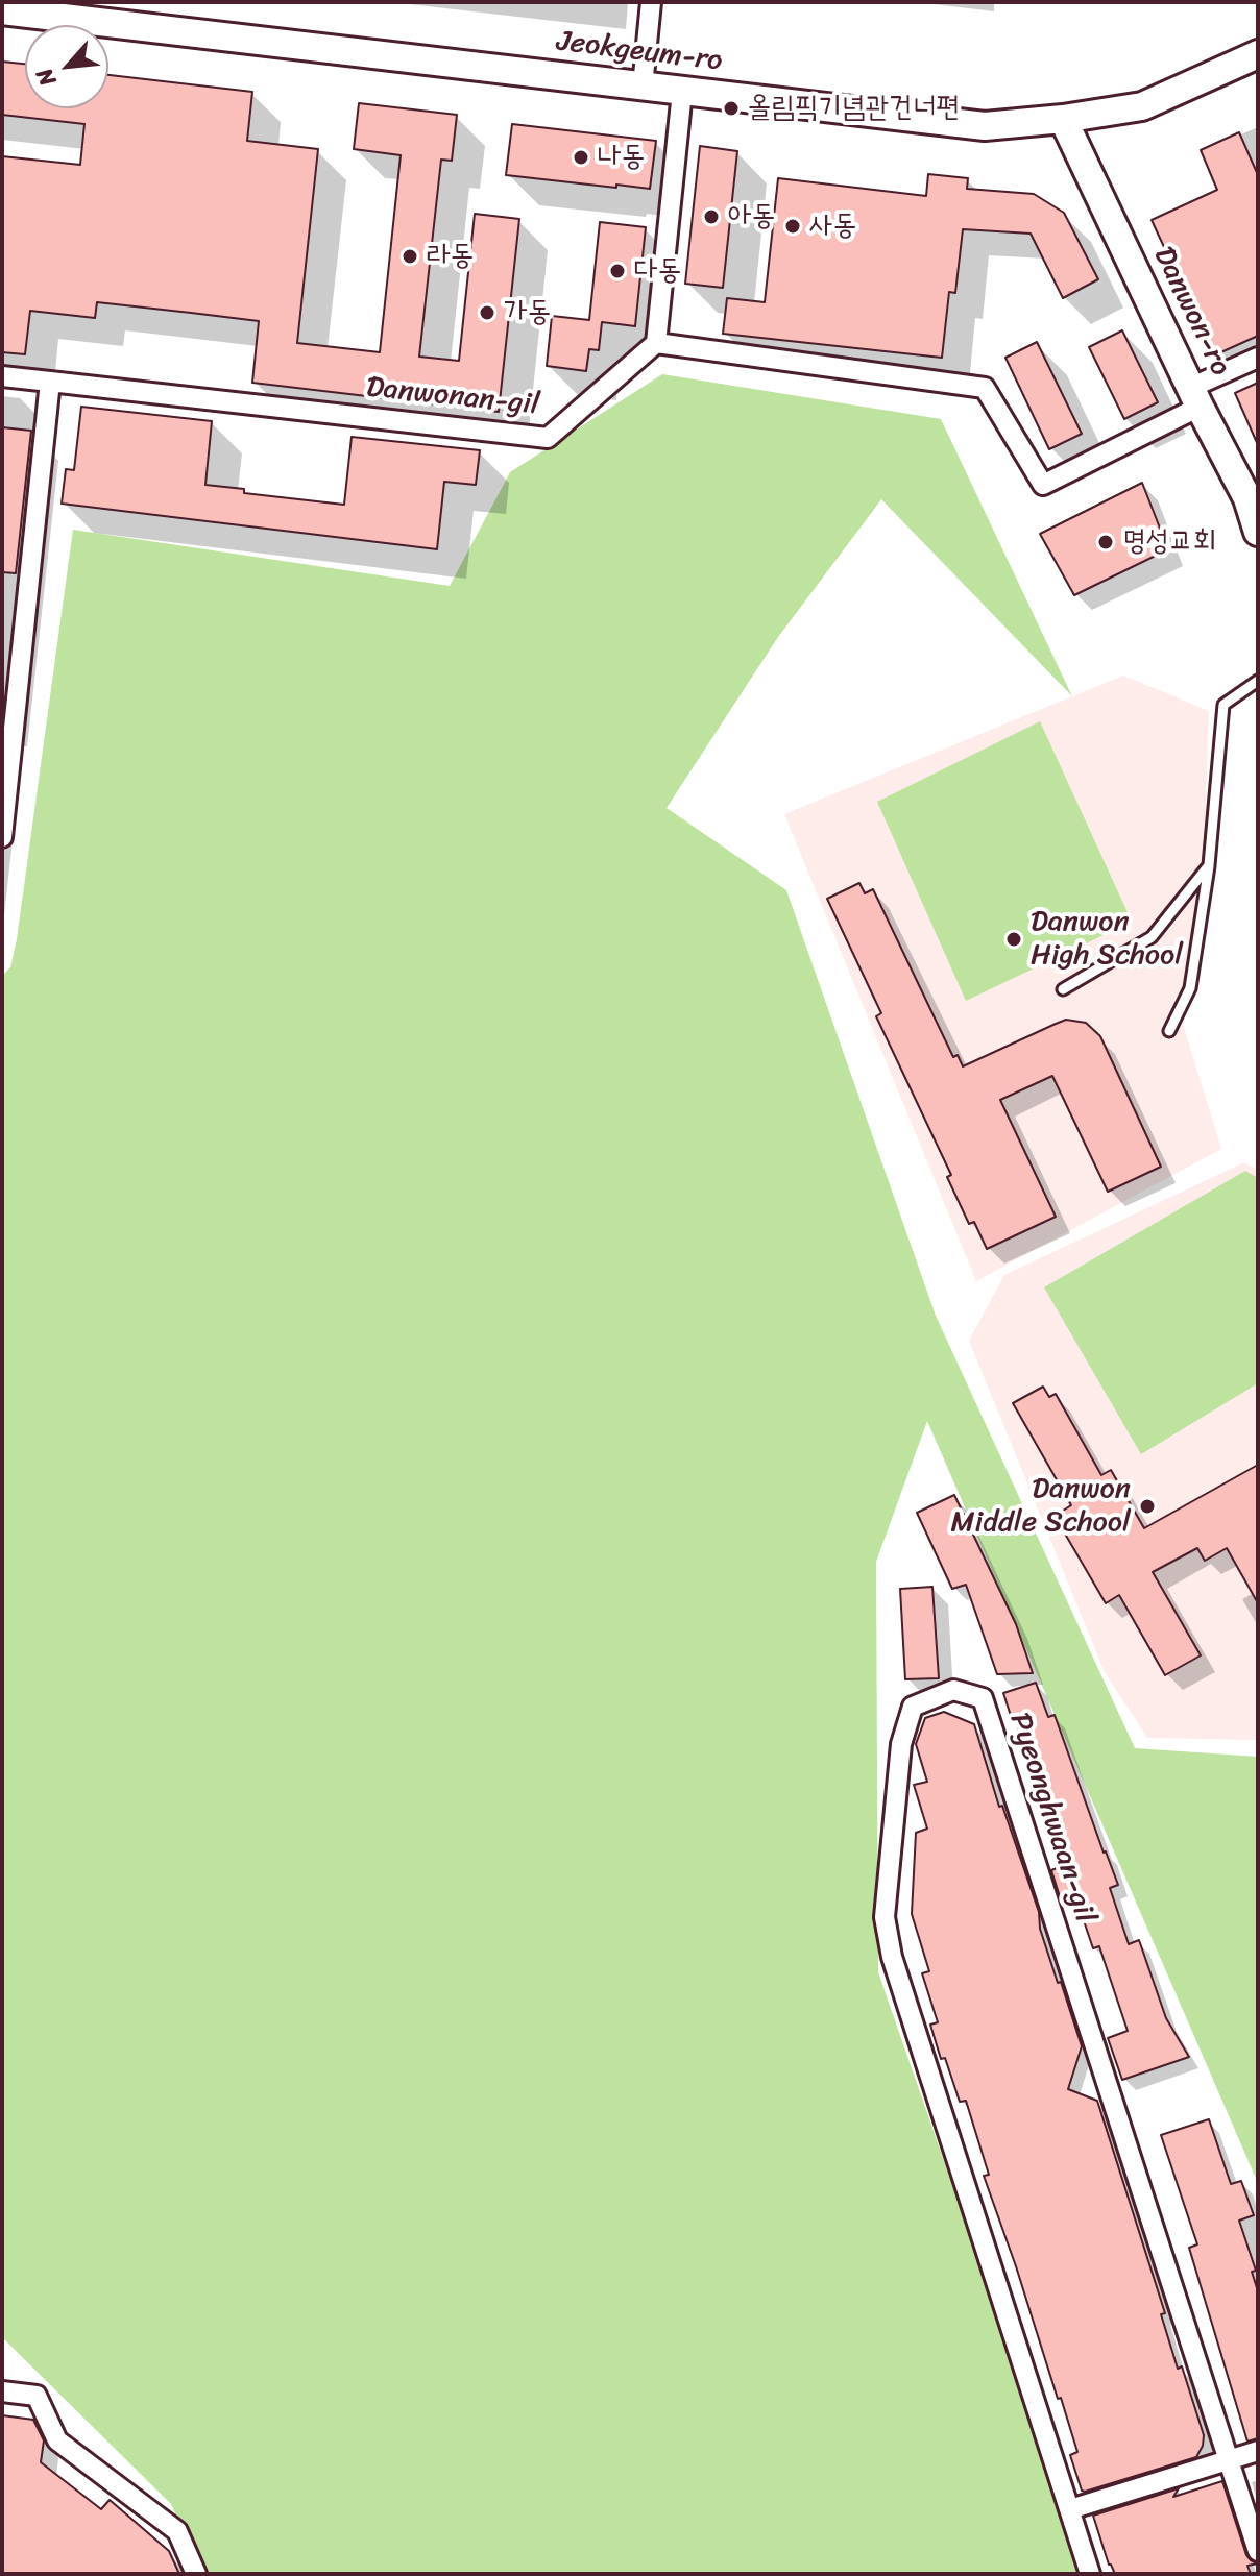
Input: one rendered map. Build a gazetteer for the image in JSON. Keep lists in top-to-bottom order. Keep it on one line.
{"streets":{"street":["Jeokgeum-ro","Danwon-ro","Danwonan-gil","Pyeonghwaan-gil"]},"crossings":[["Jeokgeum-ro","Danwon-ro"]],"places":["올림픽기념관건너편","나동","아동","사동","라동","다동","가동","명성교회","Danwon High School","Danwon Middle School"],"north":"bottom left"}
